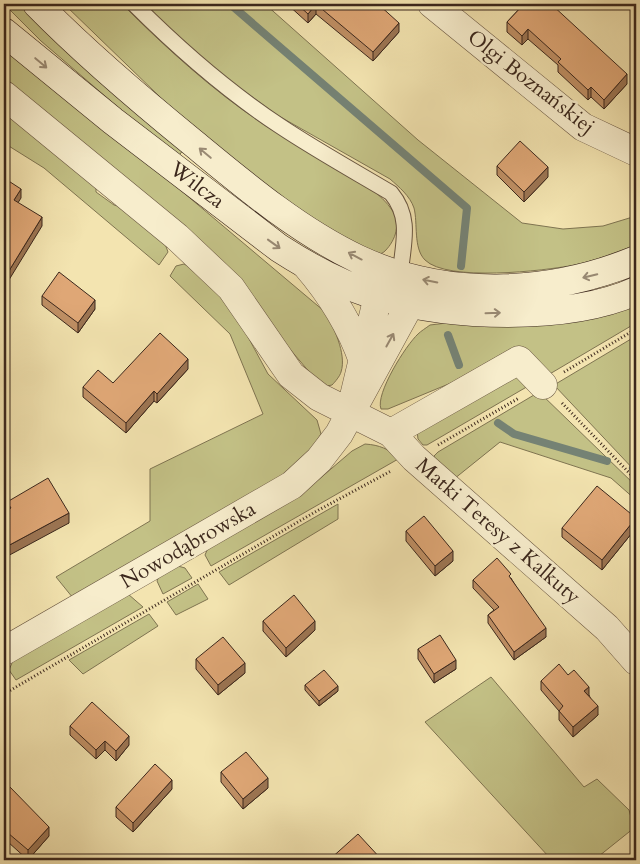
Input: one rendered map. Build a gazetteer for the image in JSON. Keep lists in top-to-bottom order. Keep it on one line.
{"streets":{"street":["Olgi Boznańskiej","Wilcza","Matki Teresy z Kalkuty","Nowodąbrowska"]},"crossings":[["Wilcza","Nowodąbrowska"],["Matki Teresy z Kalkuty","Nowodąbrowska"]]}
